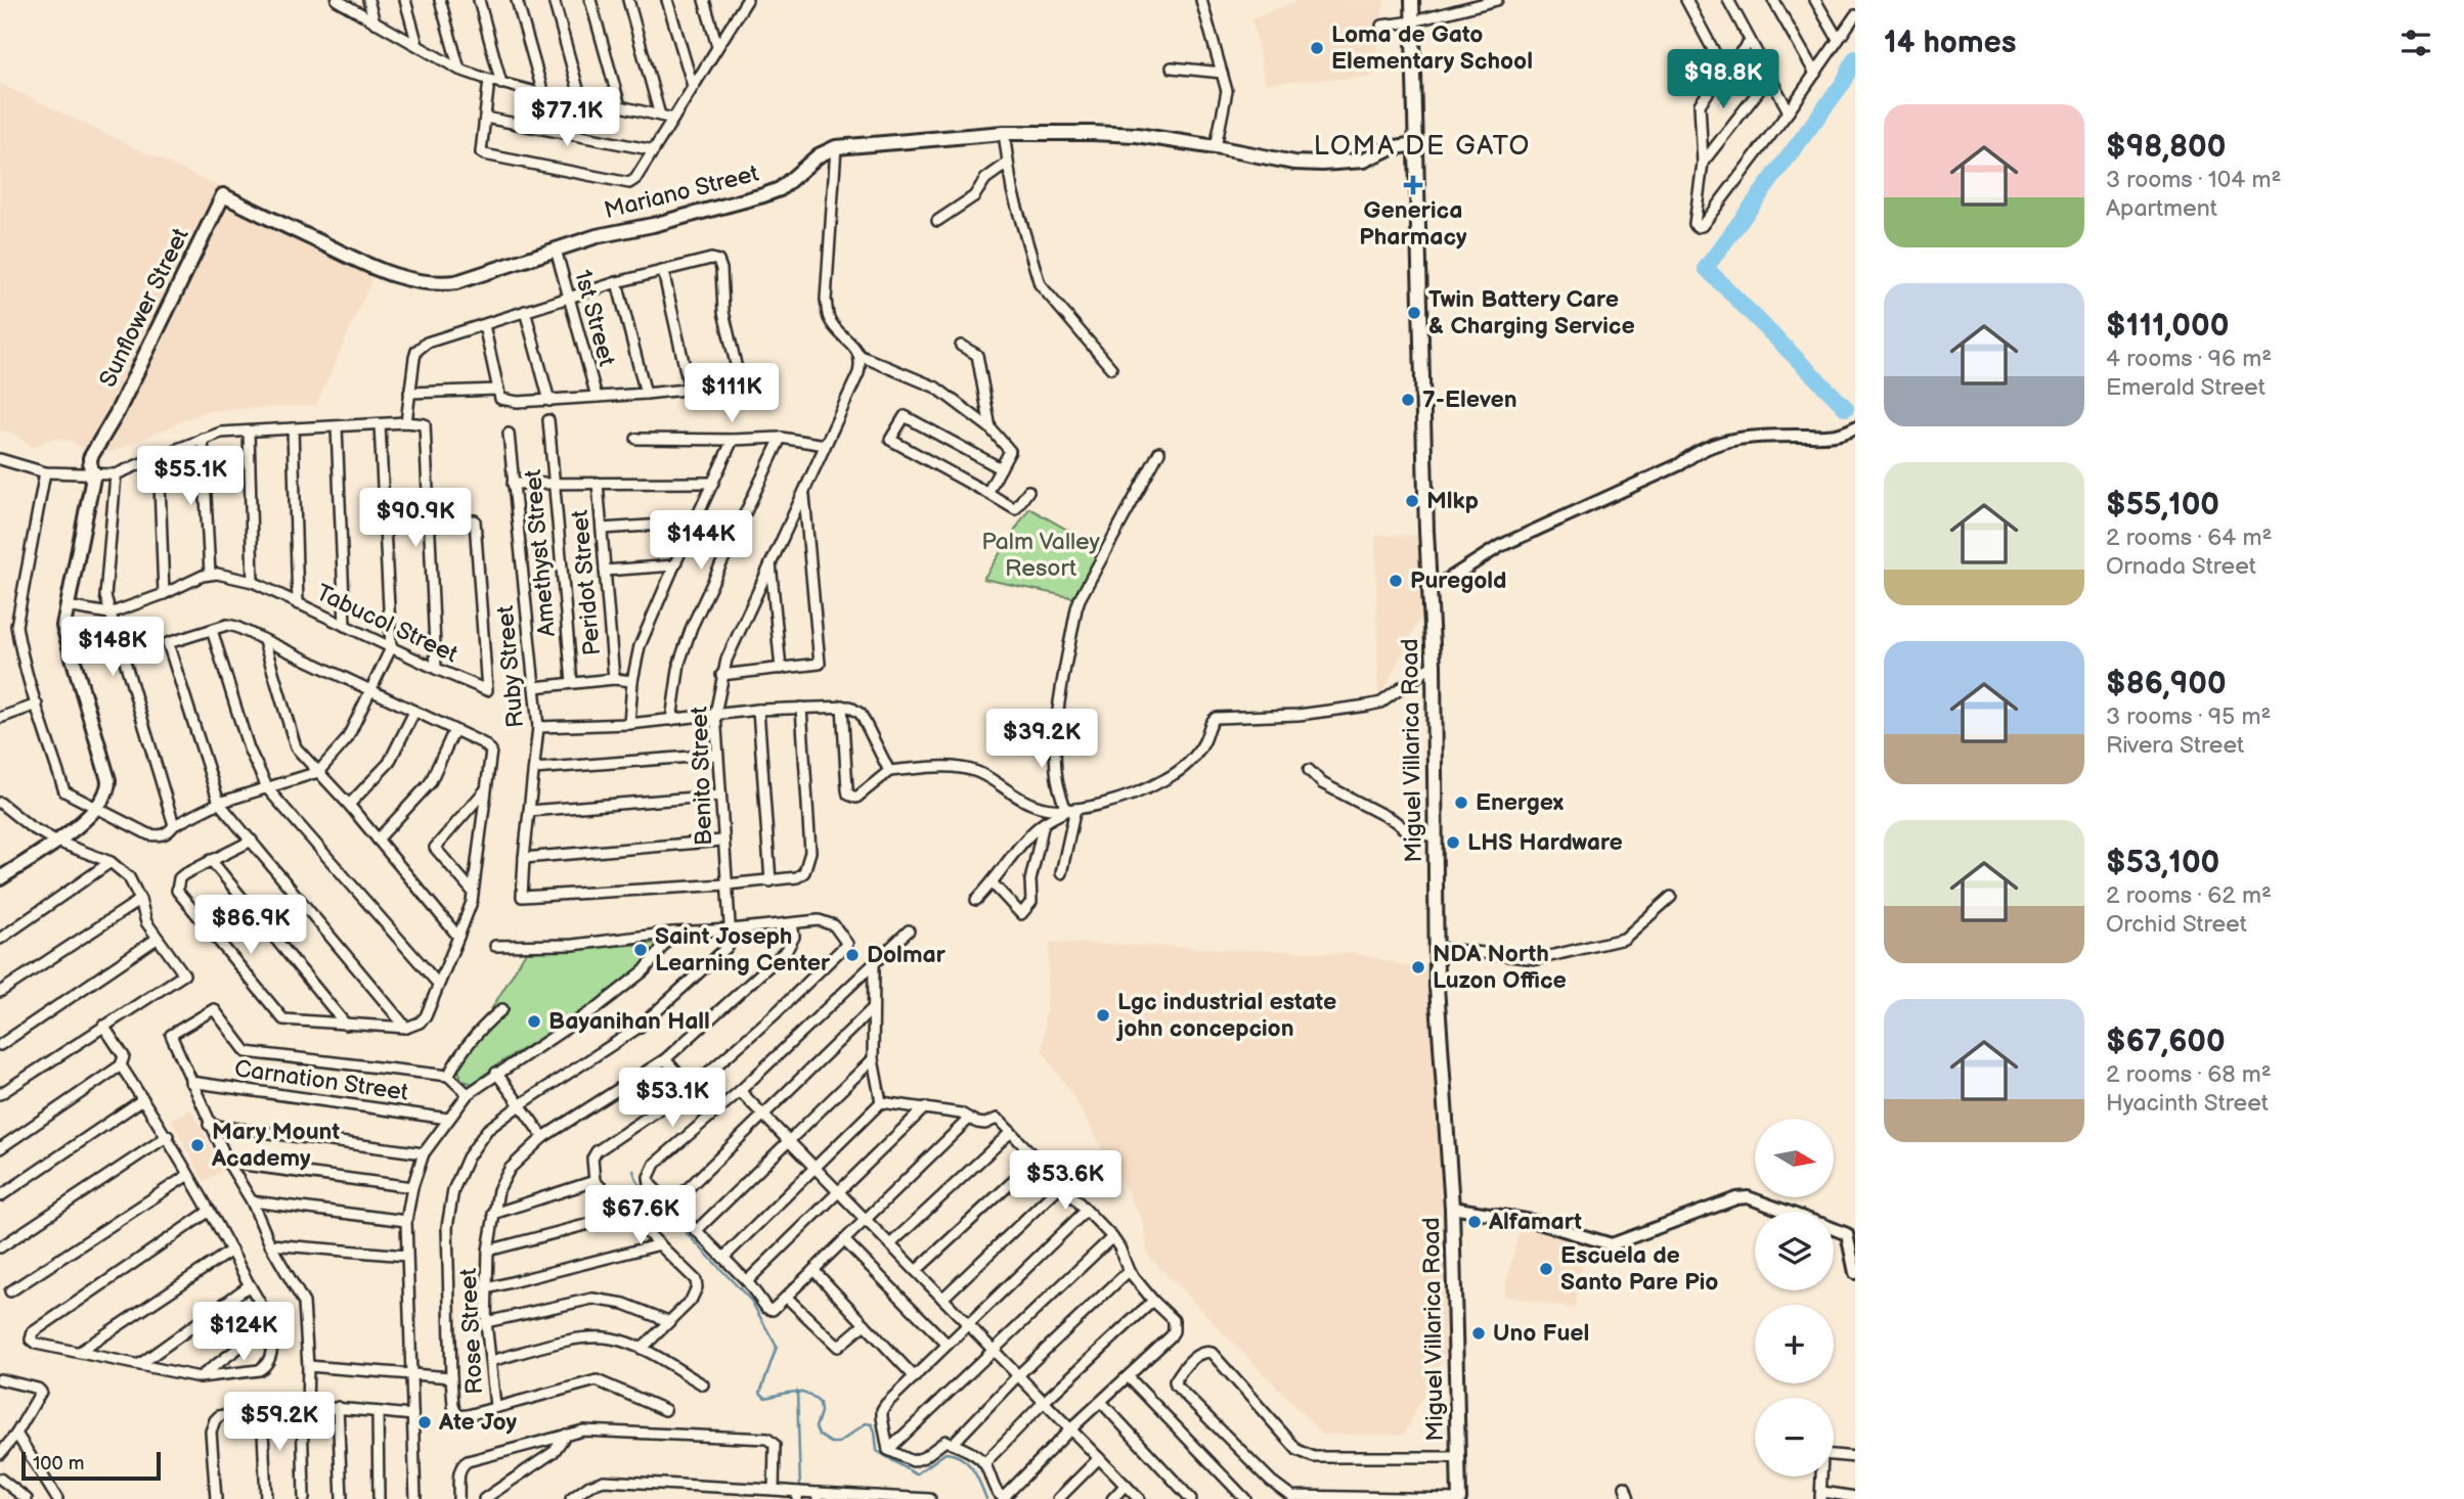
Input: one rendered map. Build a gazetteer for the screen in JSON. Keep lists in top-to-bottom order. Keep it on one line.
{"streets":{"main road":["Mariano Street","Sunflower Street","Miguel Villarica Road"],"street":["1st Street","Amethyst Street","Peridot Street","Tabucol Street","Ruby Street","Benito Street","Carnation Street","Rose Street"]},"crossings":[["Mariano Street","Sunflower Street"],["Mariano Street","1st Street"],["Mariano Street","Miguel Villarica Road"],["Ruby Street","Benito Street"]],"districts":["LOMA DE GATO"],"parks":["Palm Valley Resort"],"places":{"other":["Loma de Gato Elementary School","Twin Battery Care & Charging Service","7-Eleven","Mlkp","Puregold","Energex","LHS Hardware","Saint Joseph Learning Center","Dolmar","NDA North Luzon Office","Lgc industrial estate john concepcion","Bayanihan Hall","Mary Mount Academy","Alfamart","Escuela de Santo Pare Pio","Uno Fuel","Ate Joy"],"health":["Generica Pharmacy"]},"scale_bar":"100 m","north":"right","page":{"heading":"14 homes","price":["$98.8K","$77.1K","$111K","$55.1K","$90.9K","$144K","$148K","$39.2K","$86.9K","$53.1K","$53.6K","$67.6K","$124K","$59.2K"],"list":[{"name":"$98,800","note":"3 rooms · 104 m² · Apartment"},{"name":"$111,000","note":"4 rooms · 96 m² · Emerald Street"},{"name":"$55,100","note":"2 rooms · 64 m² · Ornada Street"},{"name":"$86,900","note":"3 rooms · 95 m² · Rivera Street"},{"name":"$53,100","note":"2 rooms · 62 m² · Orchid Street"},{"name":"$67,600","note":"2 rooms · 68 m² · Hyacinth Street"}],"map_buttons":["+","−"],"scale":"100 m"}}
